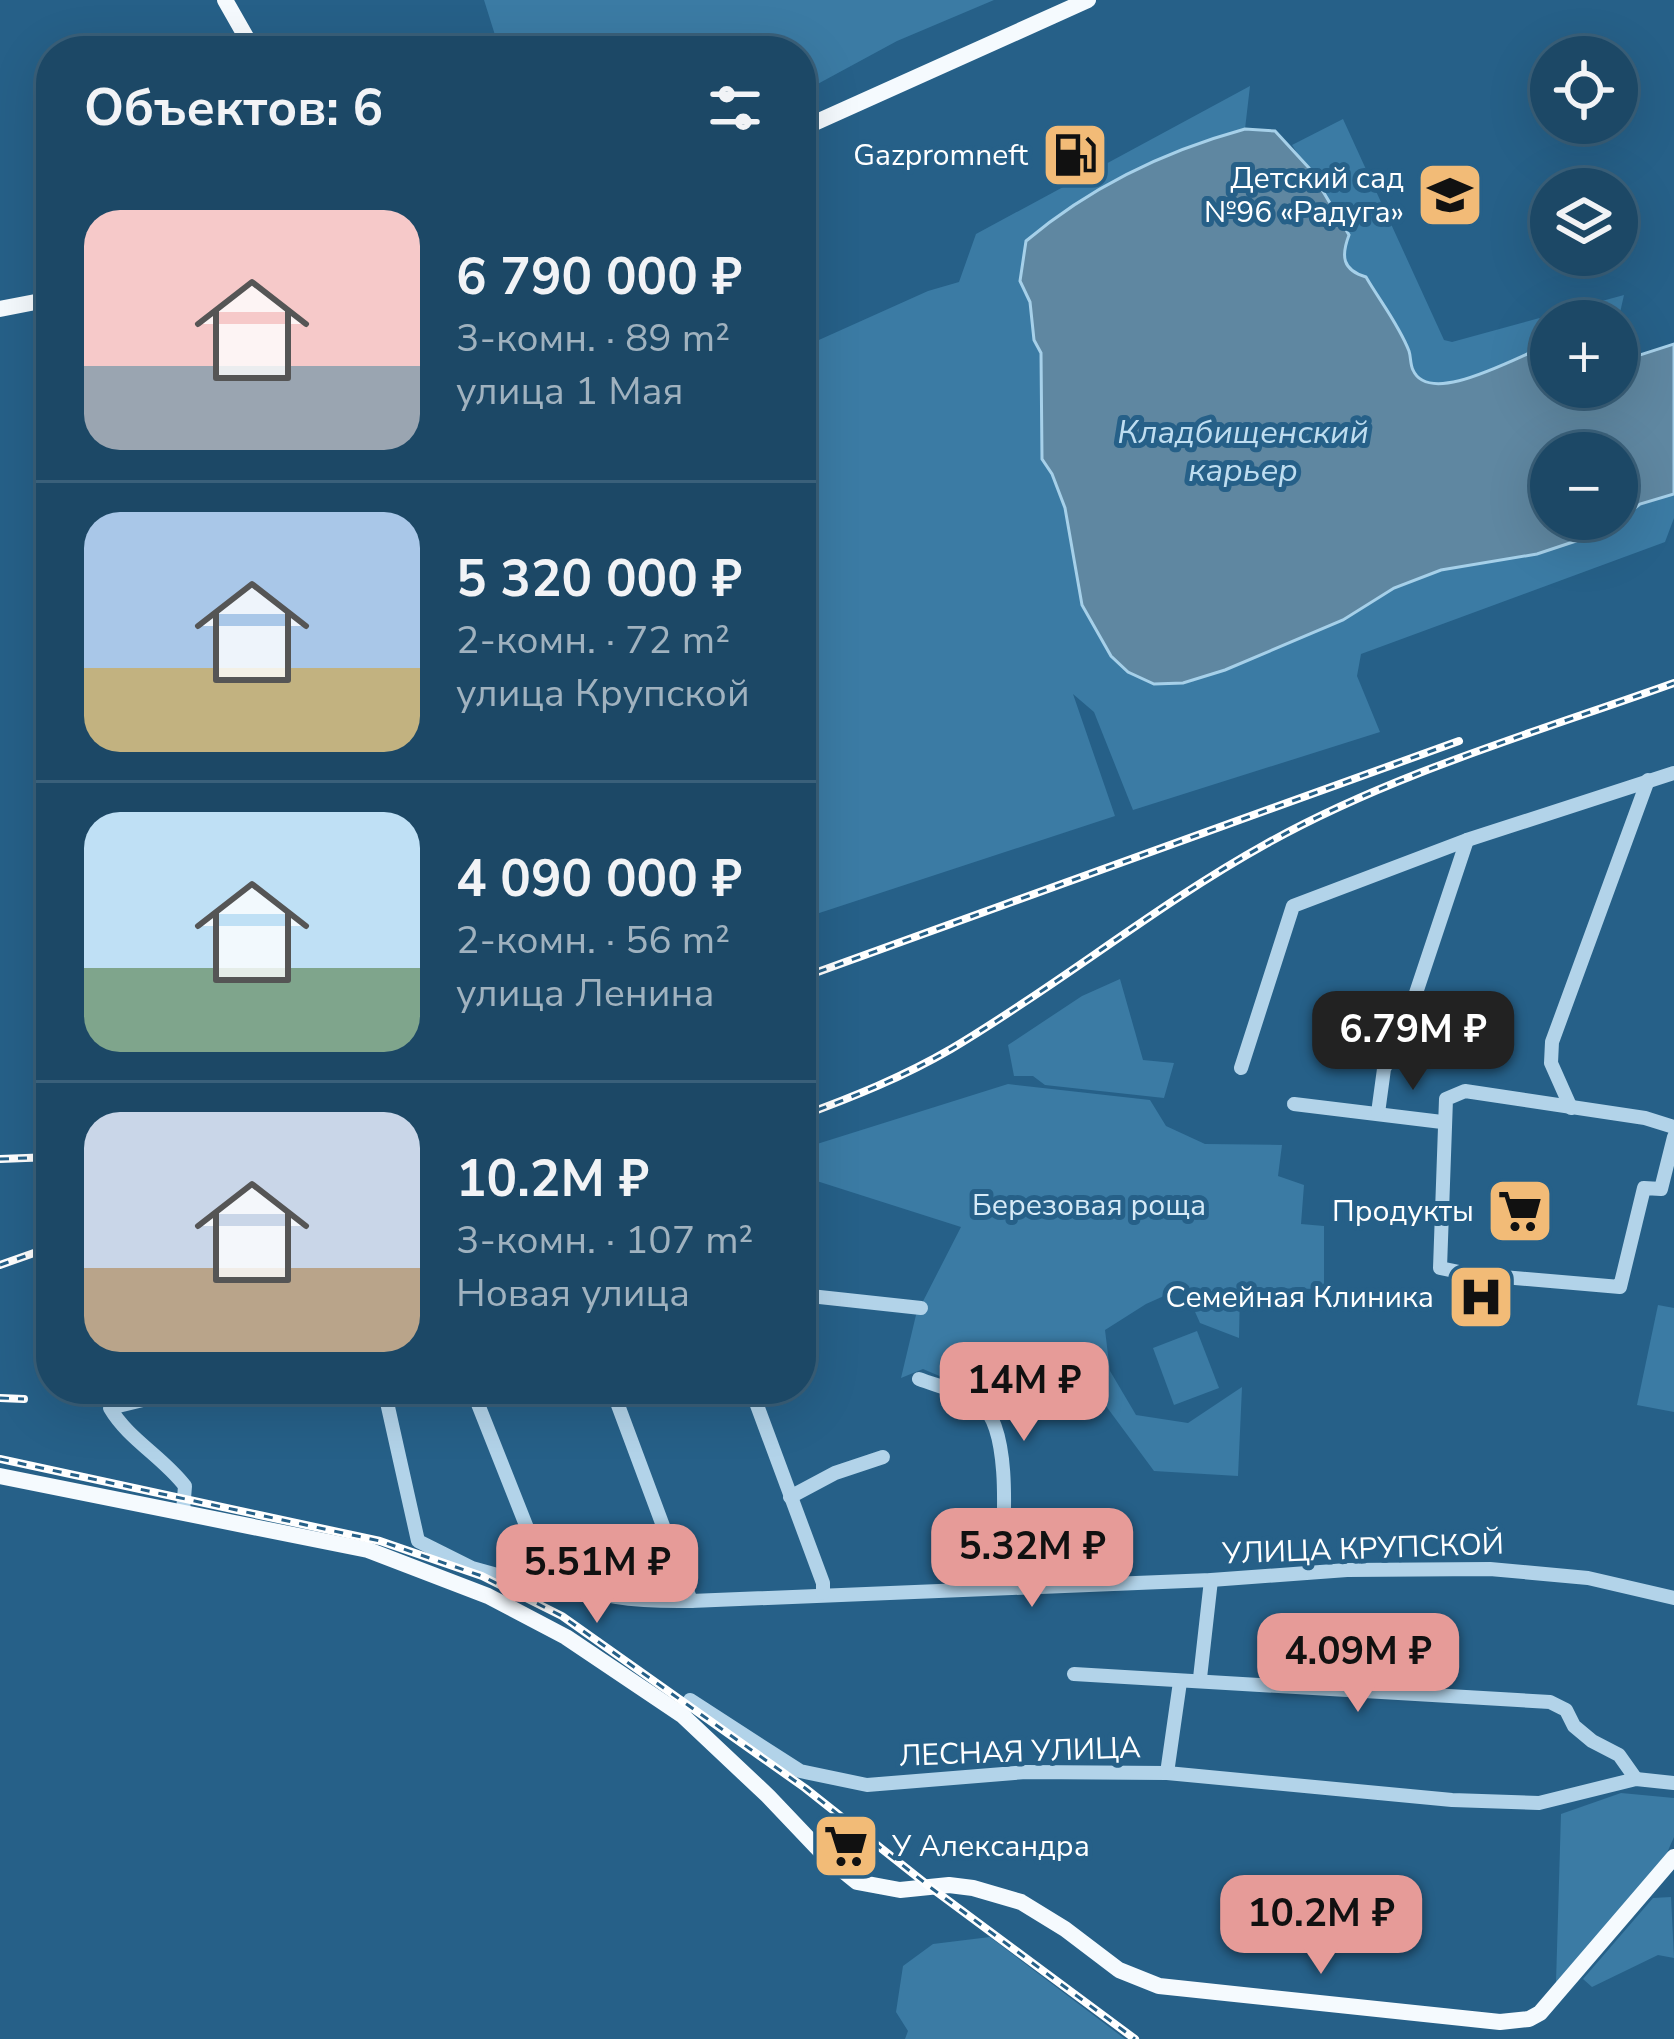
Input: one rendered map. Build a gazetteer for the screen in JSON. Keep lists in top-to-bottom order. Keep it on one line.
{"streets":{"street":["УЛИЦА КРУПСКОЙ","ЛЕСНАЯ УЛИЦА"]},"water":["Кладбищенский карьер"],"parks":["Березовая роща"],"places":{"fuel station":["Gazpromneft"],"school or university":["Детский сад №96 «Радуга»"],"supermarket":["Продукты","У Александра"],"hospital":["Семейная Клиника"]},"page":{"map_buttons":["+","−"],"heading":"Объектов: 6","list":[{"name":"6 790 000 ₽","note":"3-комн. · 89 m² · улица 1 Мая"},{"name":"5 320 000 ₽","note":"2-комн. · 72 m² · улица Крупской"},{"name":"4 090 000 ₽","note":"2-комн. · 56 m² · улица Ленина"},{"name":"10.2M ₽","note":"3-комн. · 107 m² · Новая улица"}],"price":["6.79M ₽","14M ₽","5.32M ₽","5.51M ₽","4.09M ₽","10.2M ₽"]}}
